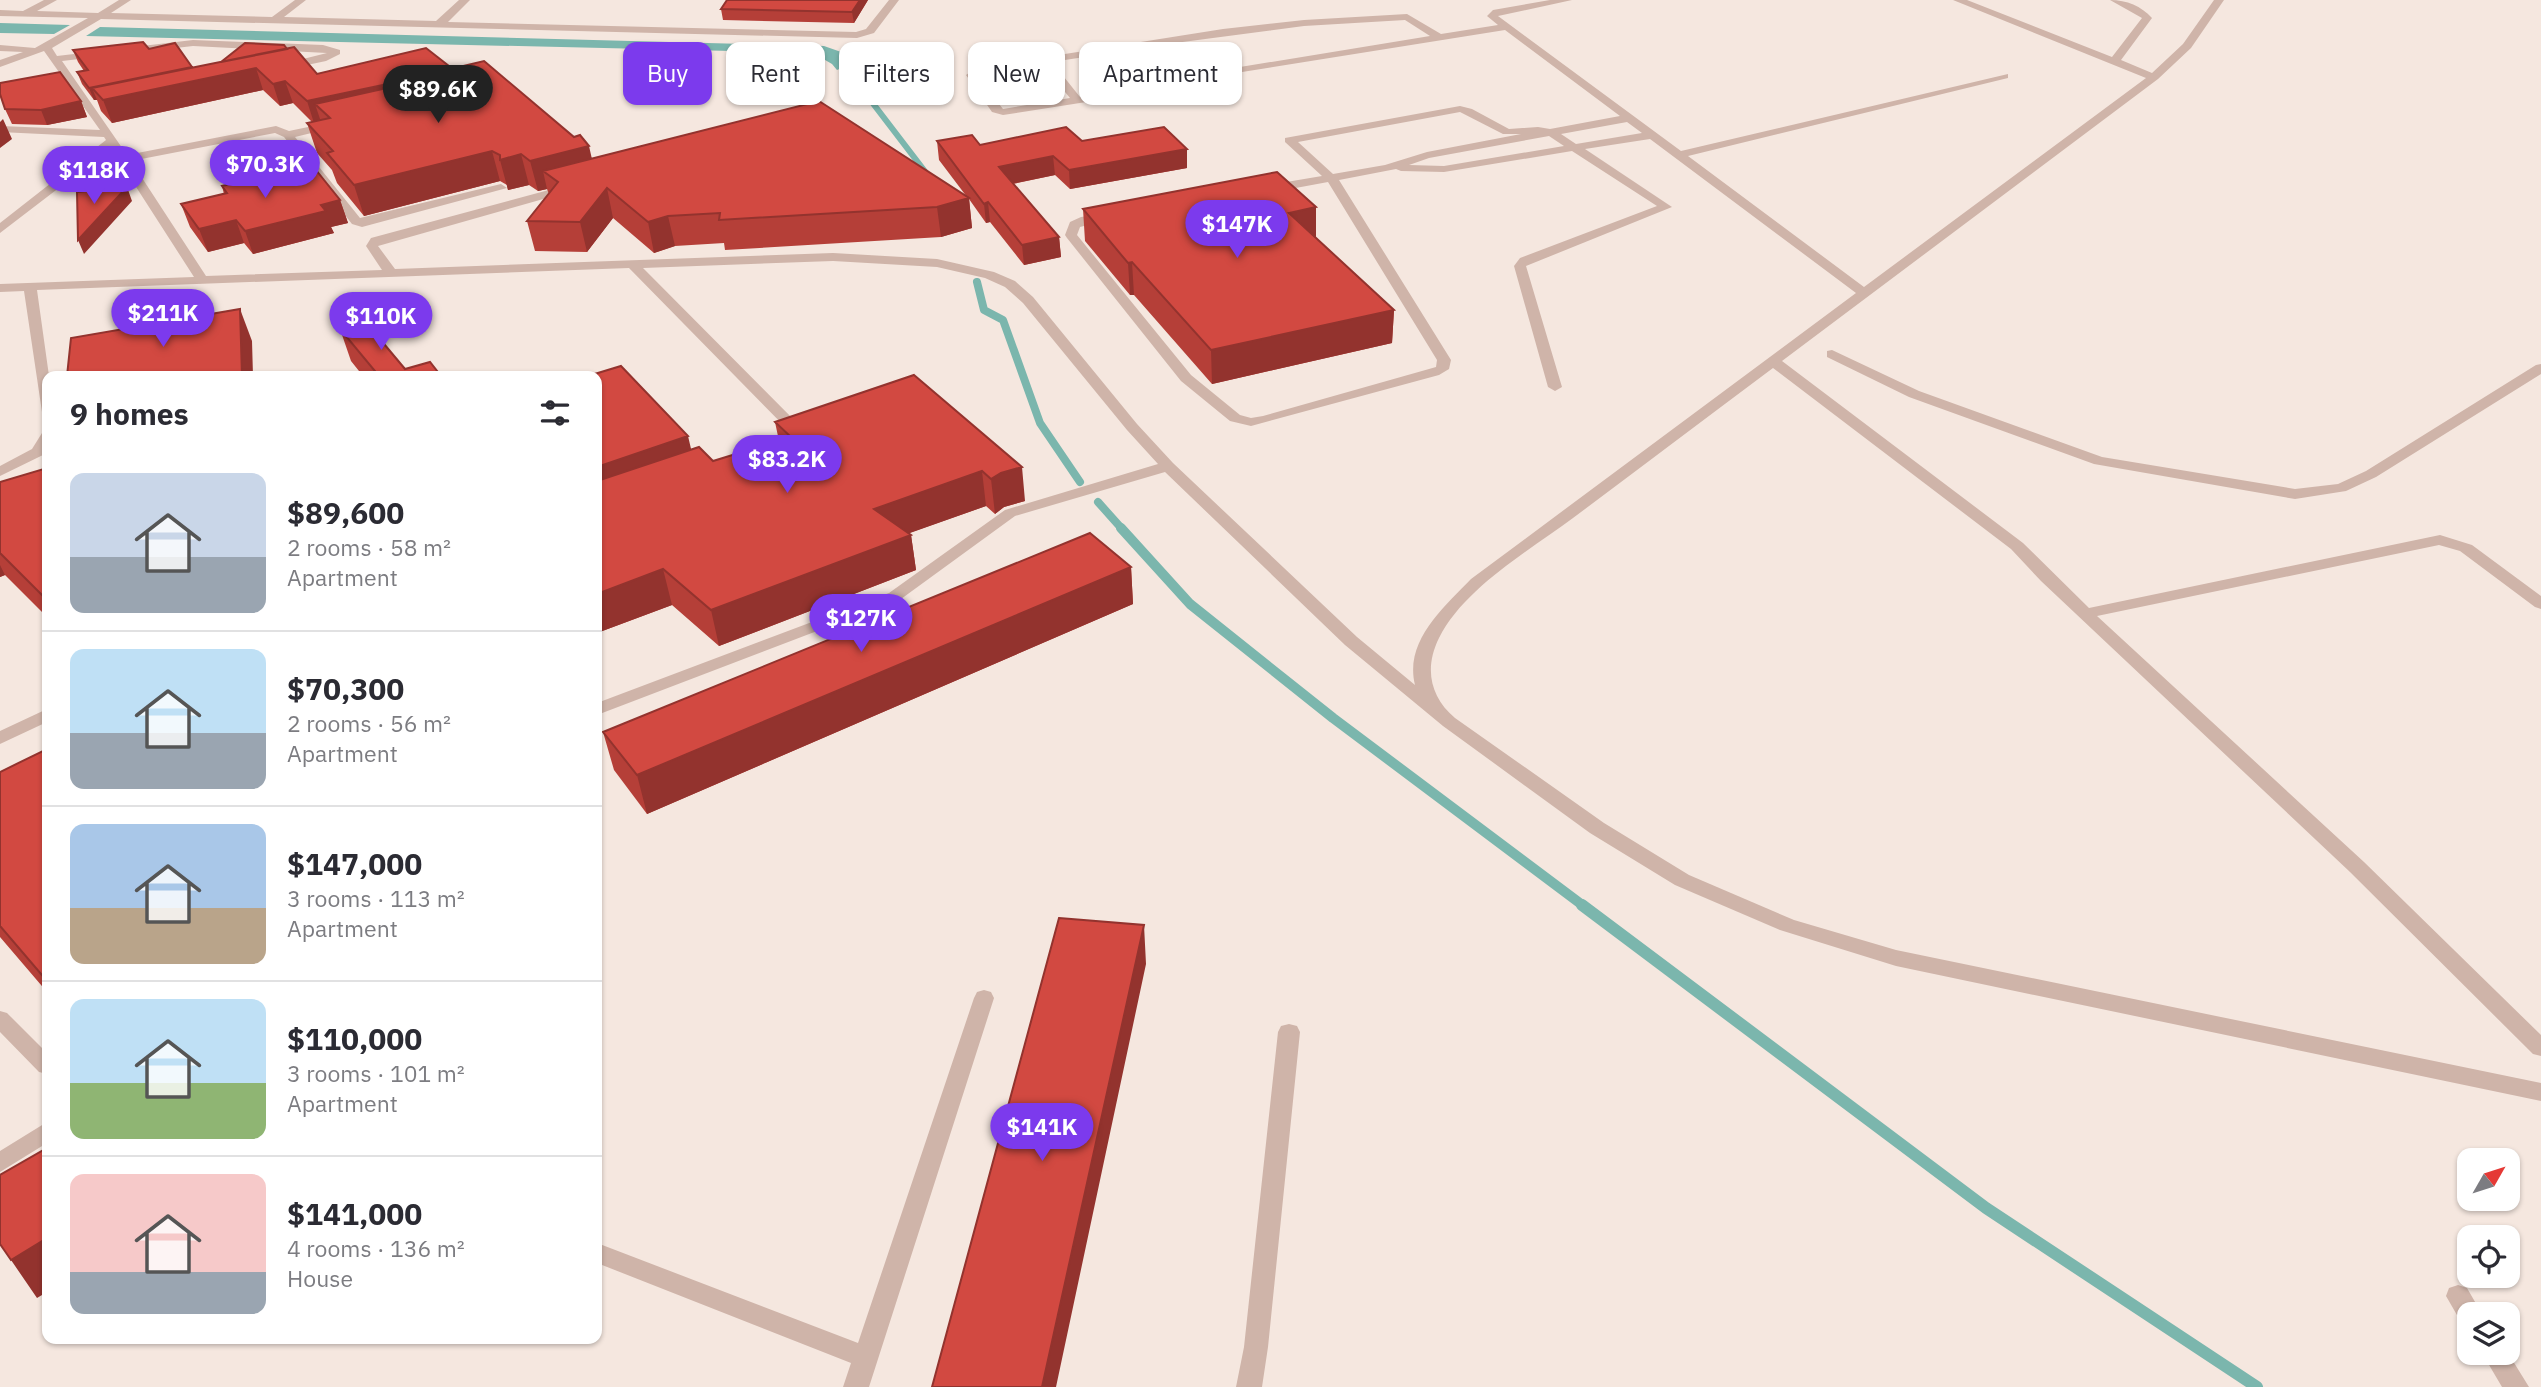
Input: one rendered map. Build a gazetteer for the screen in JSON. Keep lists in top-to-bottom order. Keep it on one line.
{"north":"top right","page":{"chip":["Buy","Rent","Filters","New","Apartment"],"price":["$89.6K","$70.3K","$118K","$147K","$211K","$110K","$83.2K","$127K","$141K"],"heading":"9 homes","list":[{"name":"$89,600","note":"2 rooms · 58 m² · Apartment"},{"name":"$70,300","note":"2 rooms · 56 m² · Apartment"},{"name":"$147,000","note":"3 rooms · 113 m² · Apartment"},{"name":"$110,000","note":"3 rooms · 101 m² · Apartment"},{"name":"$141,000","note":"4 rooms · 136 m² · House"}]}}
